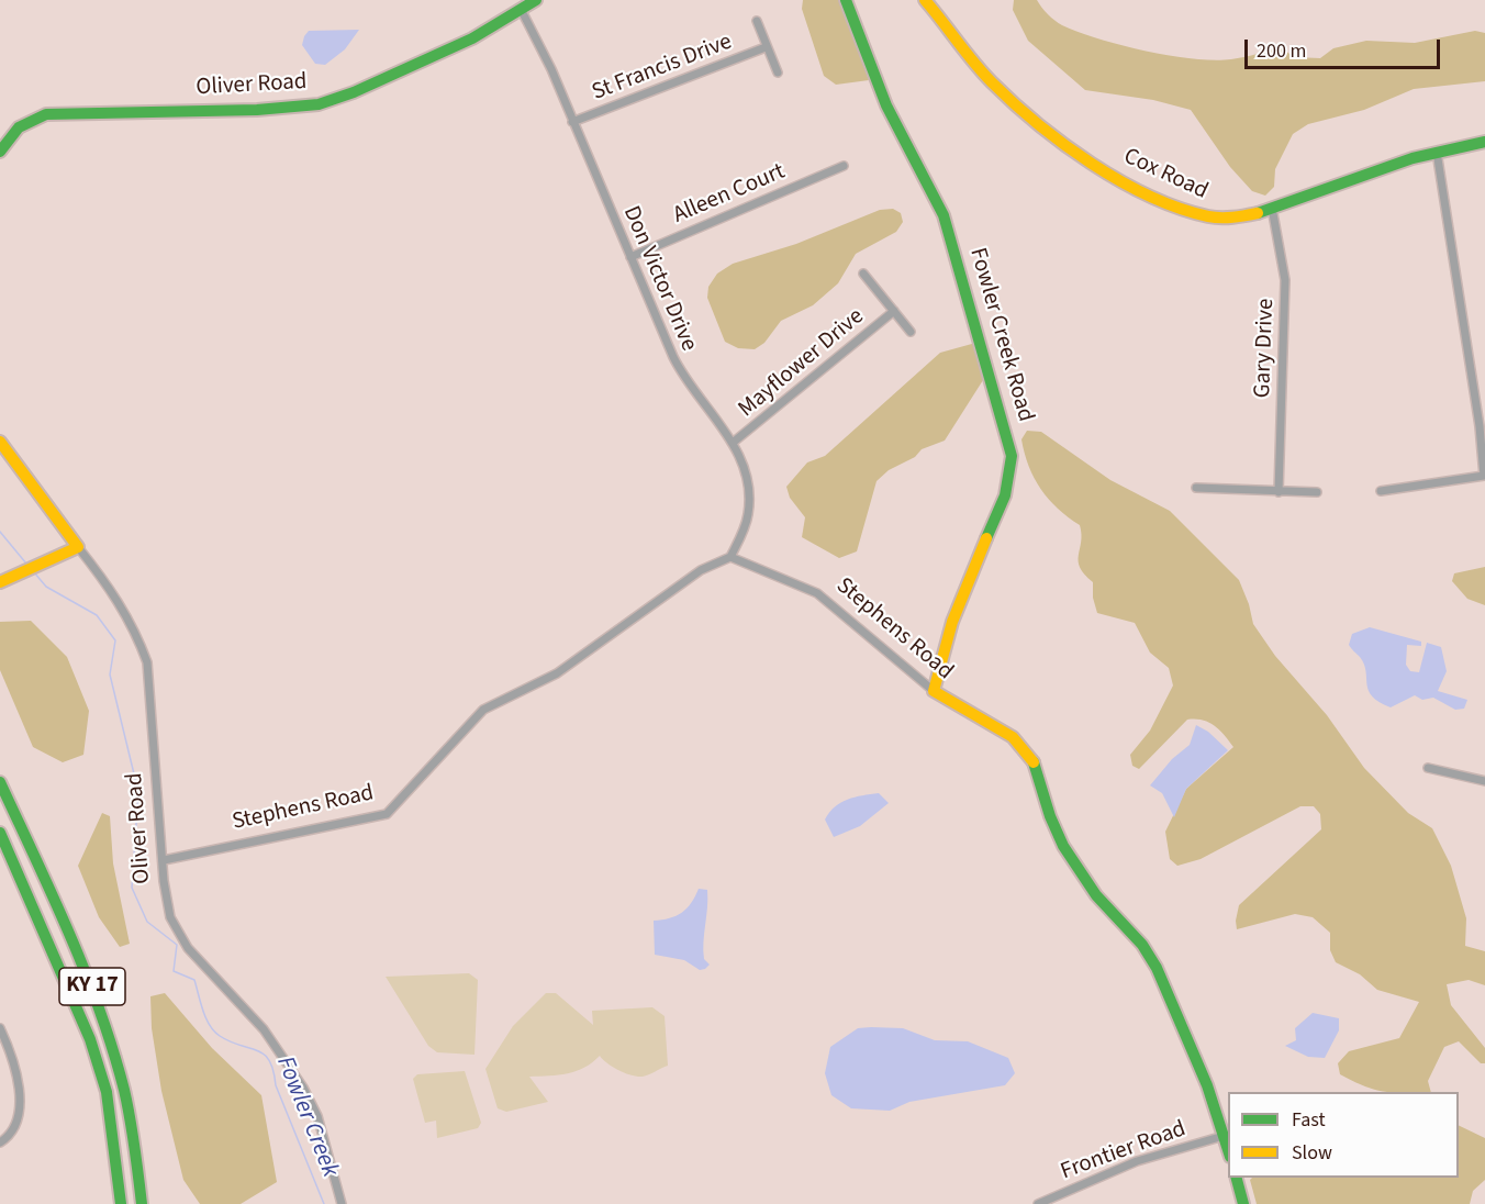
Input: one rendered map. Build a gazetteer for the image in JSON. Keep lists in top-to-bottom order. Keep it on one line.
{"streets":{"main road":["Oliver Road","Cox Road","Fowler Creek Road","Stephens Road","KY 17"],"street":["St Francis Drive","Alleen Court","Don Victor Drive","Gary Drive","Mayflower Drive","Frontier Road"]},"crossings":[["St Francis Drive","Don Victor Drive"],["Oliver Road","Don Victor Drive"],["Oliver Road","Stephens Road"],["Cox Road","Gary Drive"],["Alleen Court","Don Victor Drive"],["Don Victor Drive","Mayflower Drive"],["Don Victor Drive","Stephens Road"],["Fowler Creek Road","Stephens Road"],["Stephens Road","Frontier Road"]],"water":["Fowler Creek"],"legend":["Fast","Slow"],"scale_bar":"200 m"}
